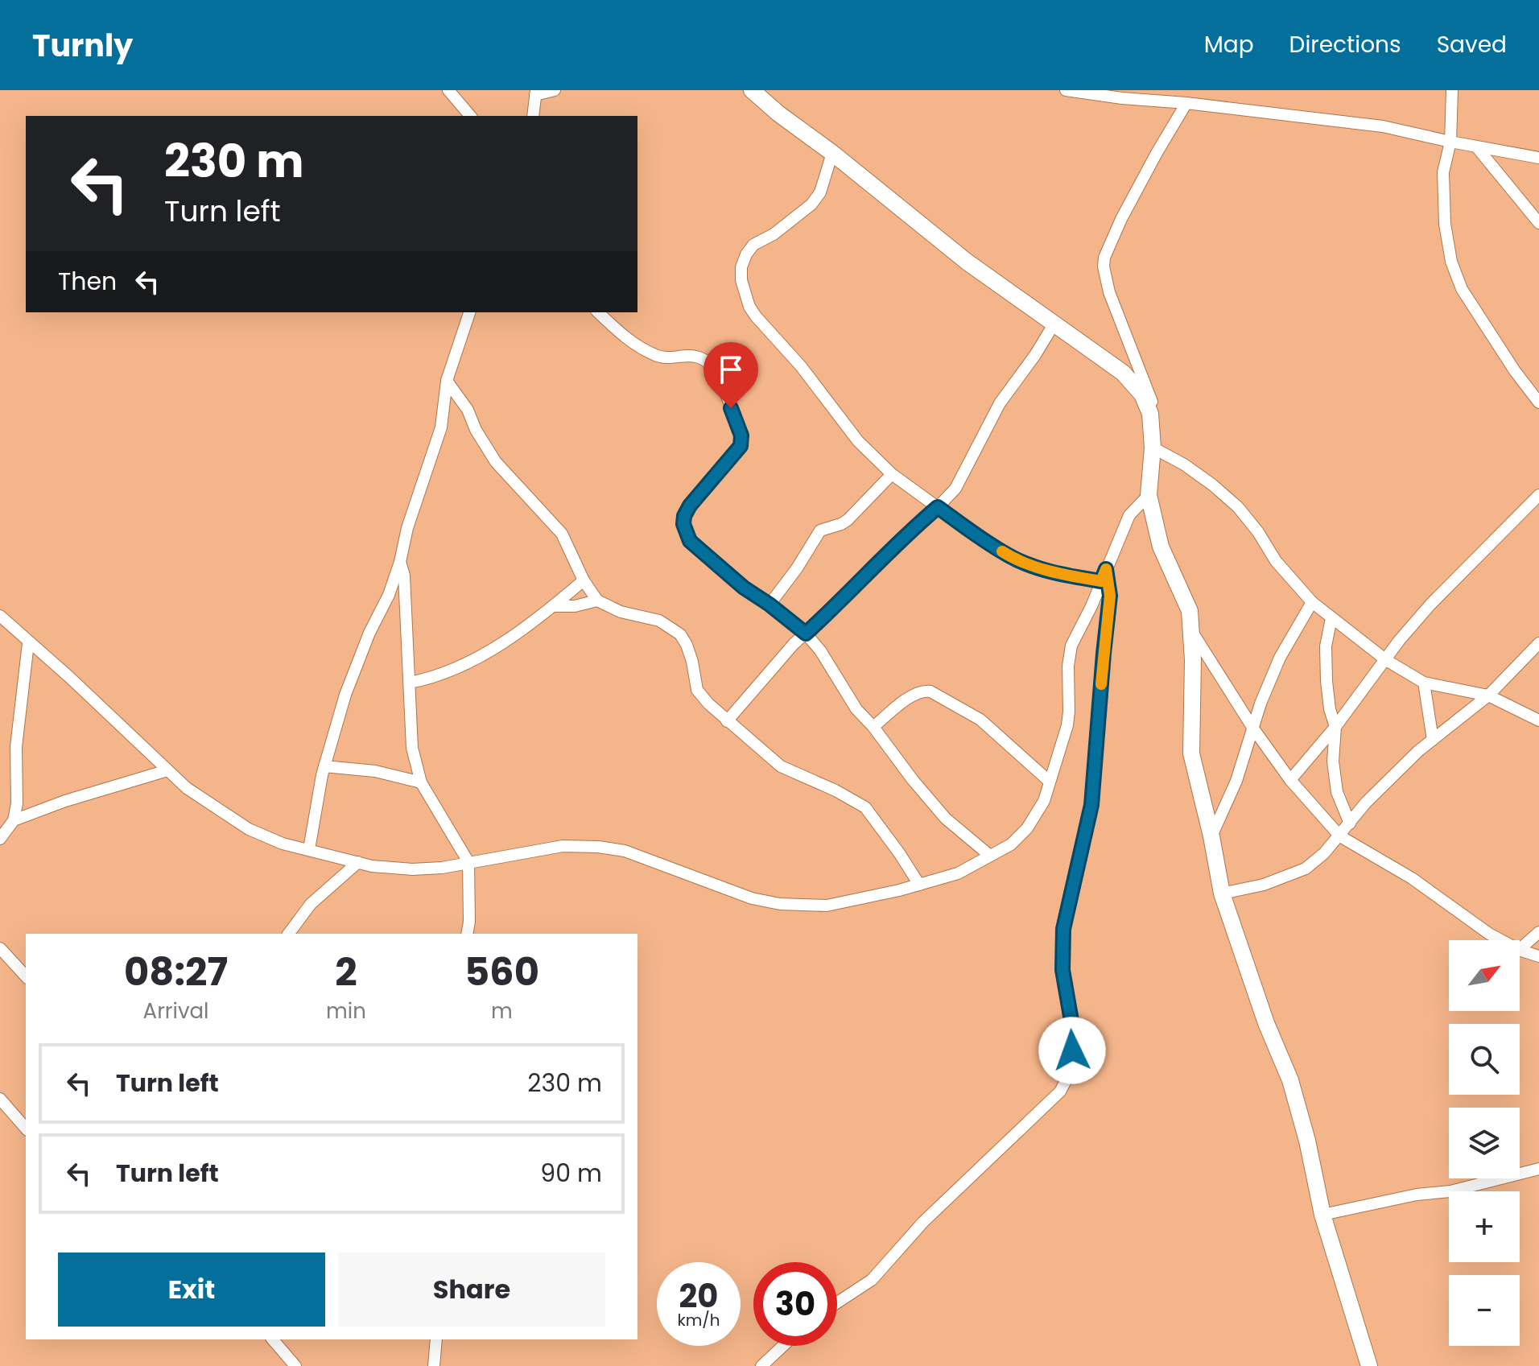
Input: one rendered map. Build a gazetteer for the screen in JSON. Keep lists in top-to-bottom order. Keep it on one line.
{"north":"top right","page":{"header":"Turnly","nav":["Map","Directions","Saved"],"turn":["230 m","Turn left"],"then":"Then","eta":["08:27","Arrival","2","min","560","m"],"map_buttons":["+","−"],"list":[{"name":"Turn left","value":"230 m"},{"name":"Turn left","value":"90 m"}],"buttons":["Exit","Share"],"speed":"20 km/h","limit":"30"}}
